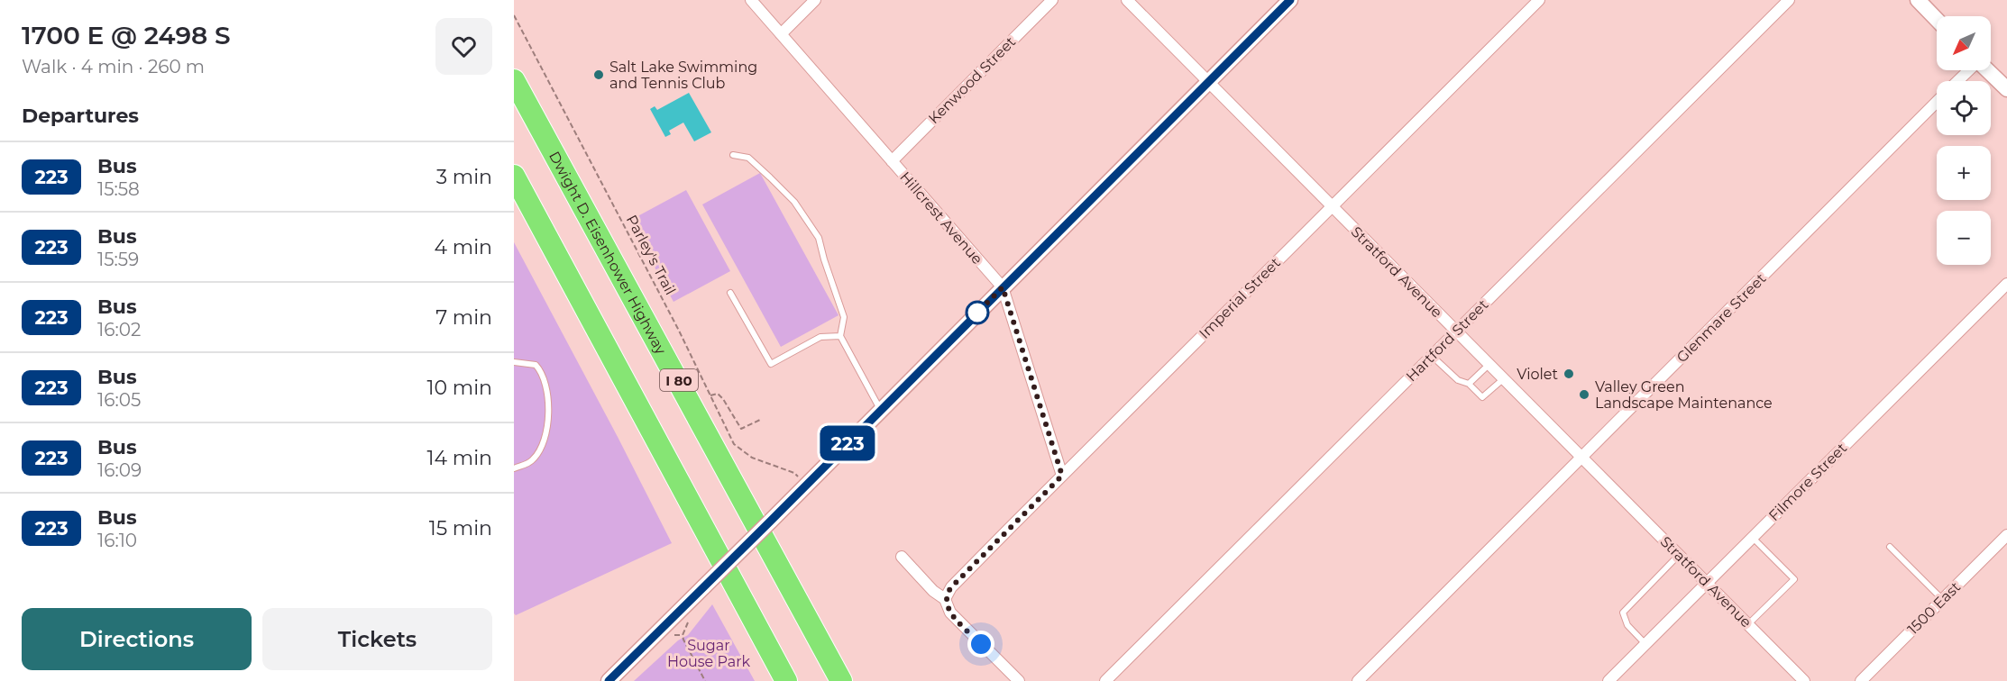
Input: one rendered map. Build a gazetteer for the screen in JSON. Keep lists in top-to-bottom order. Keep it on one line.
{"streets":{"highway":["Dwight D. Eisenhower Highway","I 80"],"street":["Kenwood Street","Hillcrest Avenue","Stratford Avenue","Imperial Street","Glenmare Street","Hartford Street","Filmore Street","1500 East"],"path":["Parley's Trail"]},"crossings":[["Kenwood Street","Hillcrest Avenue"],["Hillcrest Avenue","Imperial Street"],["Stratford Avenue","Imperial Street"],["Stratford Avenue","Glenmare Street"],["Stratford Avenue","Hartford Street"],["Stratford Avenue","Filmore Street"]],"parks":["Sugar House Park"],"places":["Salt Lake Swimming and Tennis Club","Violet","Valley Green Landscape Maintenance"],"lines":["bus line 223"],"north":"bottom left","page":{"heading":[["1700 E @ 2498 S","Walk · 4 min · 260 m"],"Departures"],"on_map":"223","map_buttons":["+","−"],"list":[{"mark":"223","name":"Bus","note":"15:58","value":"3 min"},{"mark":"223","name":"Bus","note":"15:59","value":"4 min"},{"mark":"223","name":"Bus","note":"16:02","value":"7 min"},{"mark":"223","name":"Bus","note":"16:05","value":"10 min"},{"mark":"223","name":"Bus","note":"16:09","value":"14 min"},{"mark":"223","name":"Bus","note":"16:10","value":"15 min"}],"buttons":["Directions","Tickets"]}}
